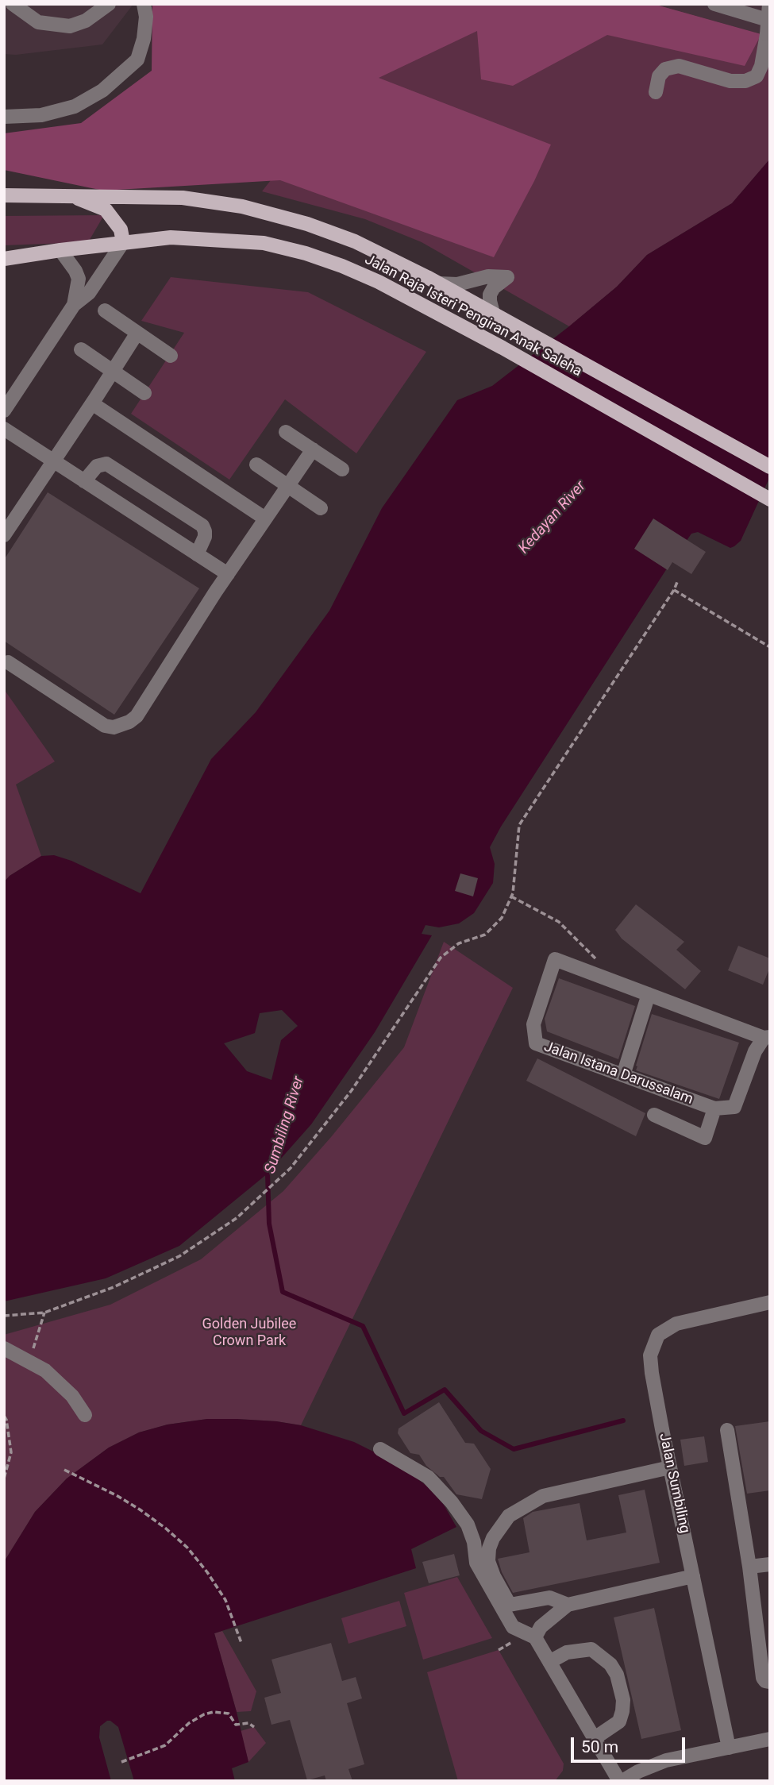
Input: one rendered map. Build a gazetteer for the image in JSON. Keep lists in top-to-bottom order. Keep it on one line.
{"streets":{"main road":["Jalan Raja Isteri Pengiran Anak Saleha"],"street":["Jalan Istana Darussalam","Jalan Sumbiling"]},"water":["Kedayan River","Sumbiling River"],"parks":["Golden Jubilee Crown Park"],"scale_bar":"50 m"}
